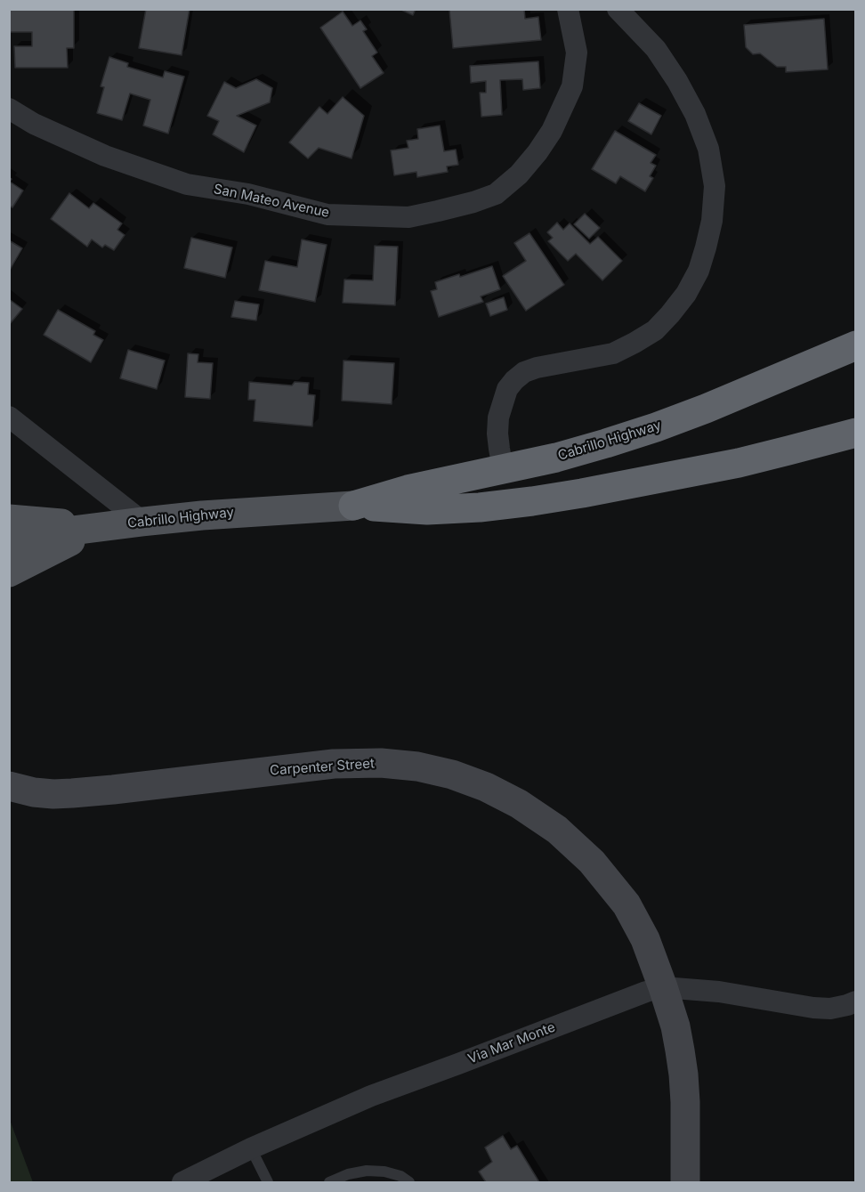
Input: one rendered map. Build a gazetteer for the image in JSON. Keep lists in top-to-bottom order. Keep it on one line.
{"streets":{"highway":["Cabrillo Highway"],"street":["San Mateo Avenue","Carpenter Street","Via Mar Monte"]},"crossings":[["Carpenter Street","Via Mar Monte"]]}
